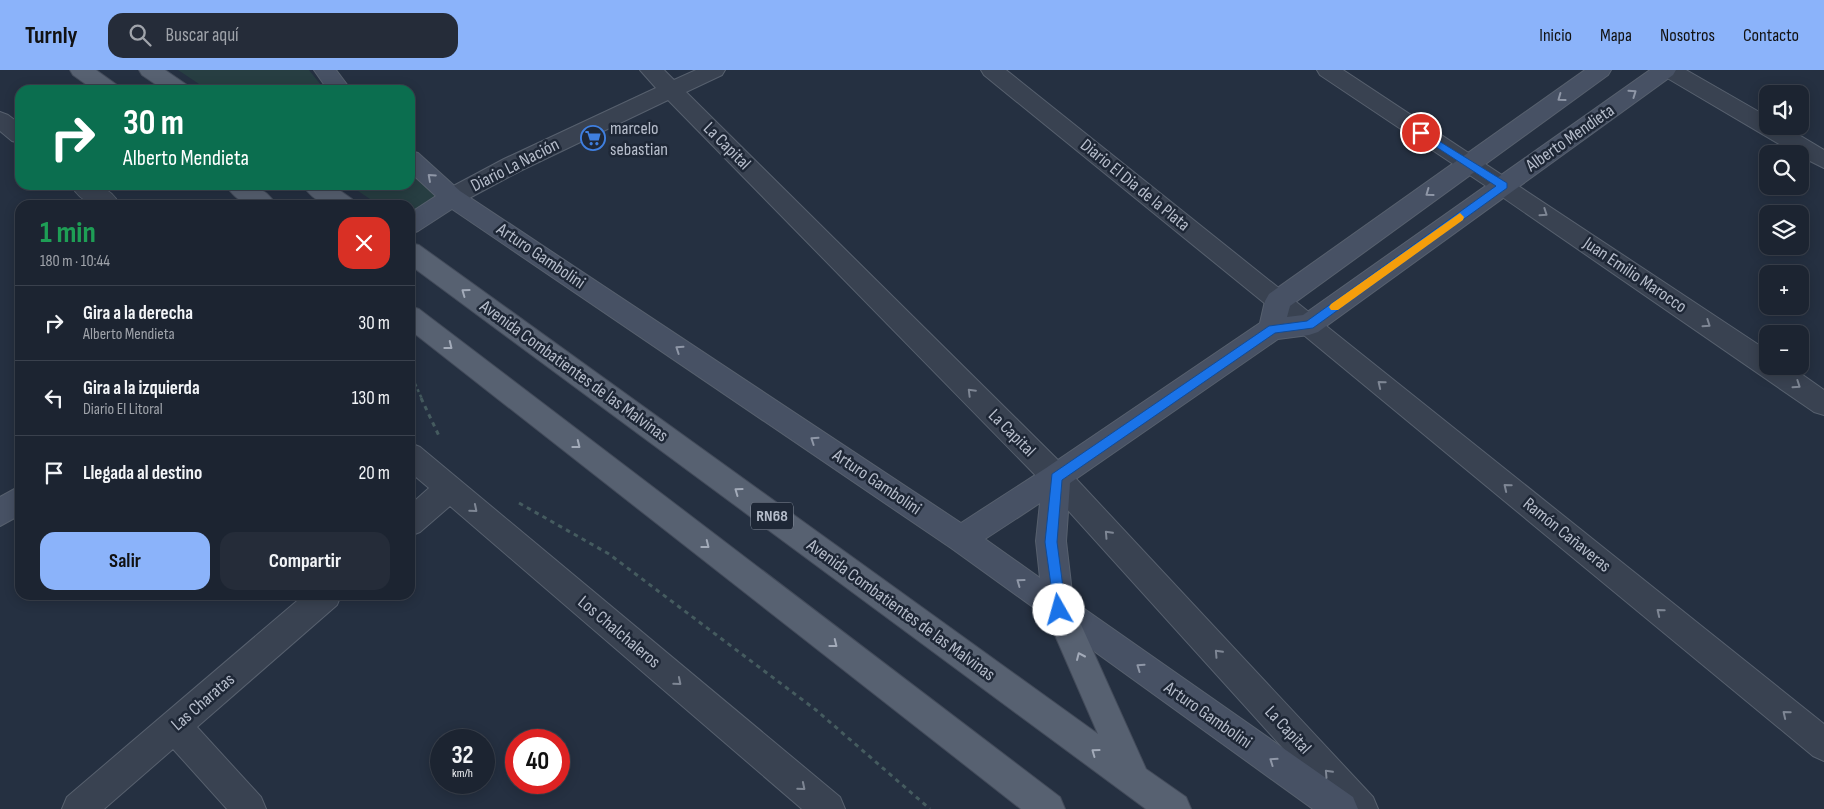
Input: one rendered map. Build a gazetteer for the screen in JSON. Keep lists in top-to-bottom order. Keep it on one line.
{"streets":{"main road":["Avenida Combatientes de las Malvinas","RN68"],"street":["Alberto Mendieta","La Capital","Diario La Nación","Diario El Dia de la Plata","Arturo Gambolini","Juan Emilio Marocco","Ramón Cañaveras","Los Chalchaleros","Las Charatas"]},"crossings":[["Alberto Mendieta","La Capital"],["Alberto Mendieta","Diario El Dia de la Plata"],["Alberto Mendieta","Arturo Gambolini"],["Alberto Mendieta","Juan Emilio Marocco"],["Alberto Mendieta","Ramón Cañaveras"],["La Capital","Diario La Nación"],["Diario La Nación","Arturo Gambolini"],["Diario El Dia de la Plata","Ramón Cañaveras"]],"one_way":["La Capital","Arturo Gambolini","Ramón Cañaveras","Los Chalchaleros"],"places":{"supermarket":["marcelo sebastian"]},"page":{"header":"Turnly","search":"Buscar aquí","nav":["Inicio","Mapa","Nosotros","Contacto"],"map_buttons":["+","−"],"turn":["30 m","Alberto Mendieta"],"heading":["1 min","180 m · 10:44"],"list":[{"name":"Gira a la derecha","note":"Alberto Mendieta","value":"30 m"},{"name":"Gira a la izquierda","note":"Diario El Litoral","value":"130 m"},{"name":"Llegada al destino","value":"20 m"}],"buttons":["Salir","Compartir"],"speed":"32 km/h","limit":"40"}}
